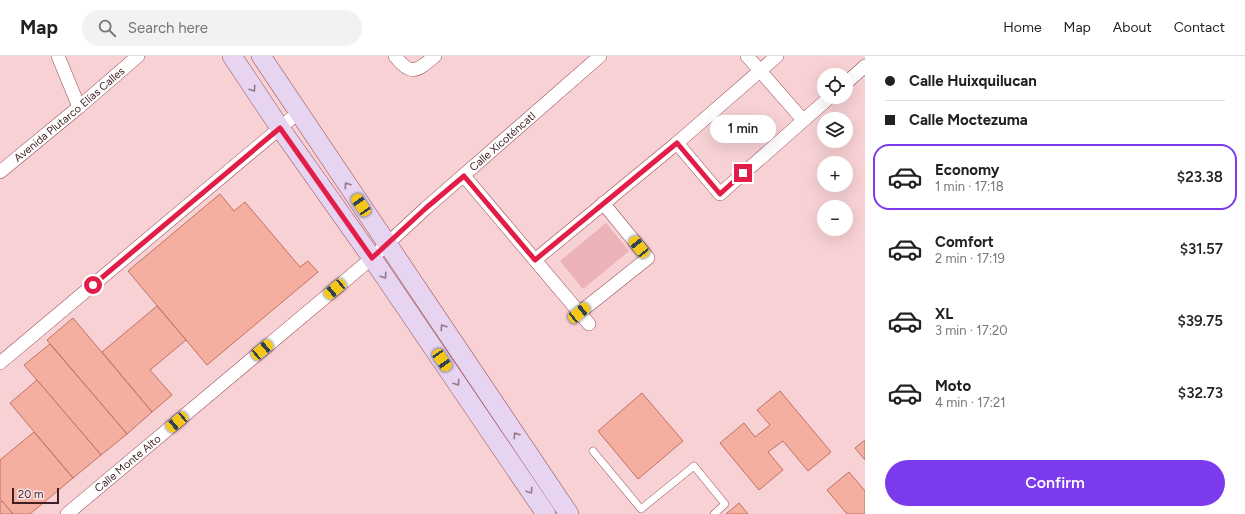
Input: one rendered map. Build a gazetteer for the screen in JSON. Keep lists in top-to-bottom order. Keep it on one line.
{"streets":{"street":["Avenida Plutarco Elías Calles","Calle Xicoténcatl","Calle Monte Alto"]},"crossings":[["Calle Xicoténcatl","Calle Monte Alto"]],"scale_bar":"20 m","page":{"header":"Map","search":"Search here","nav":["Home","Map","About","Contact"],"banner":["Calle Huixquilucan","Calle Moctezuma"],"map_buttons":["+","−"],"bubble":"1 min","list":[{"name":"Economy","note":"1 min · 17:18","value":"$23.38"},{"name":"Comfort","note":"2 min · 17:19","value":"$31.57"},{"name":"XL","note":"3 min · 17:20","value":"$39.75"},{"name":"Moto","note":"4 min · 17:21","value":"$32.73"}],"buttons":"Confirm","scale":"20 m"}}
